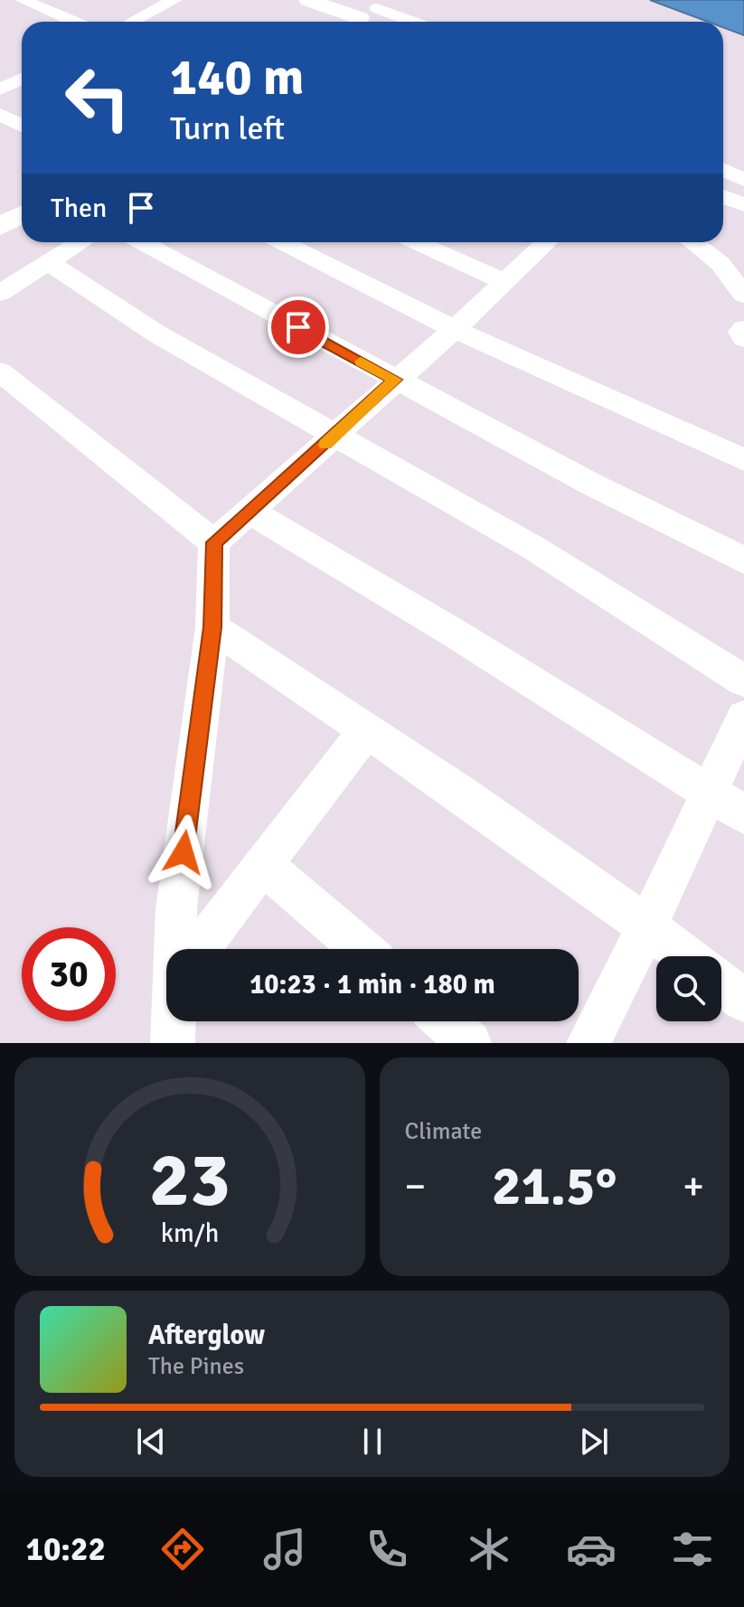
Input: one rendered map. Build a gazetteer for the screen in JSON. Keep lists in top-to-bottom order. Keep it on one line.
{"page":{"turn":["140 m","Turn left"],"then":"Then","limit":"30","trip":"10:23 · 1 min · 180 m","tile":"Climate","heat":["−","21.5°","+"],"song":["Afterglow","The Pines"],"tabs":"10:22","gauge":["23","km/h"]}}
